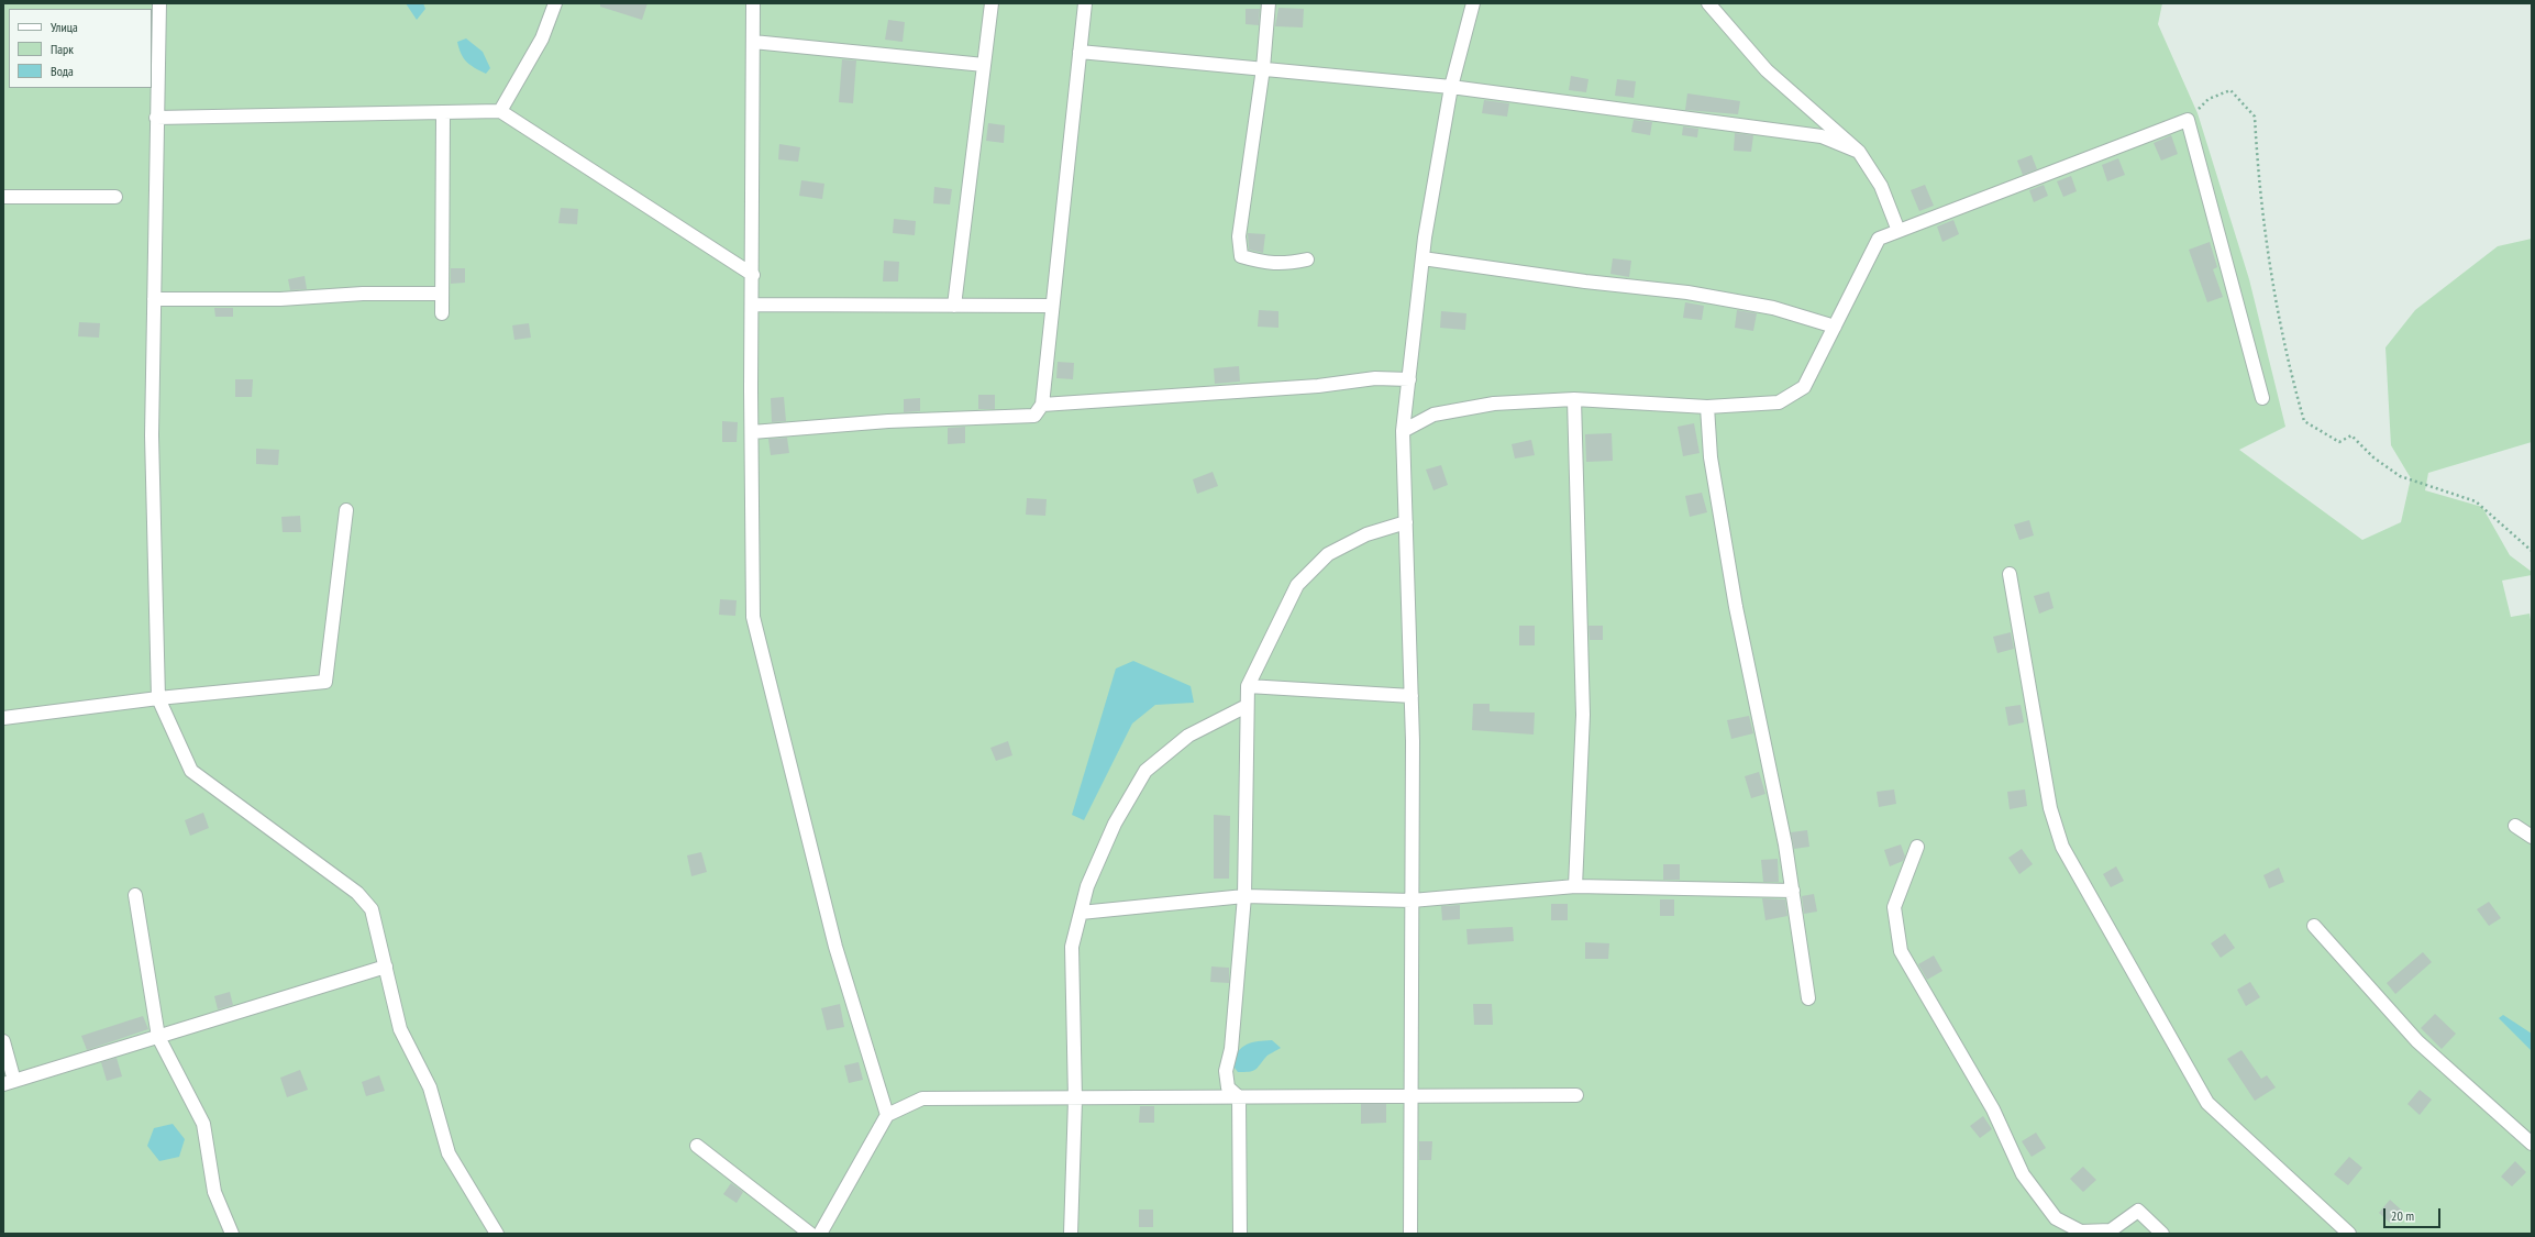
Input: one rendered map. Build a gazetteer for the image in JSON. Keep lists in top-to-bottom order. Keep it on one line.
{"legend":["Улица","Парк","Вода"],"scale_bar":"20 m"}
